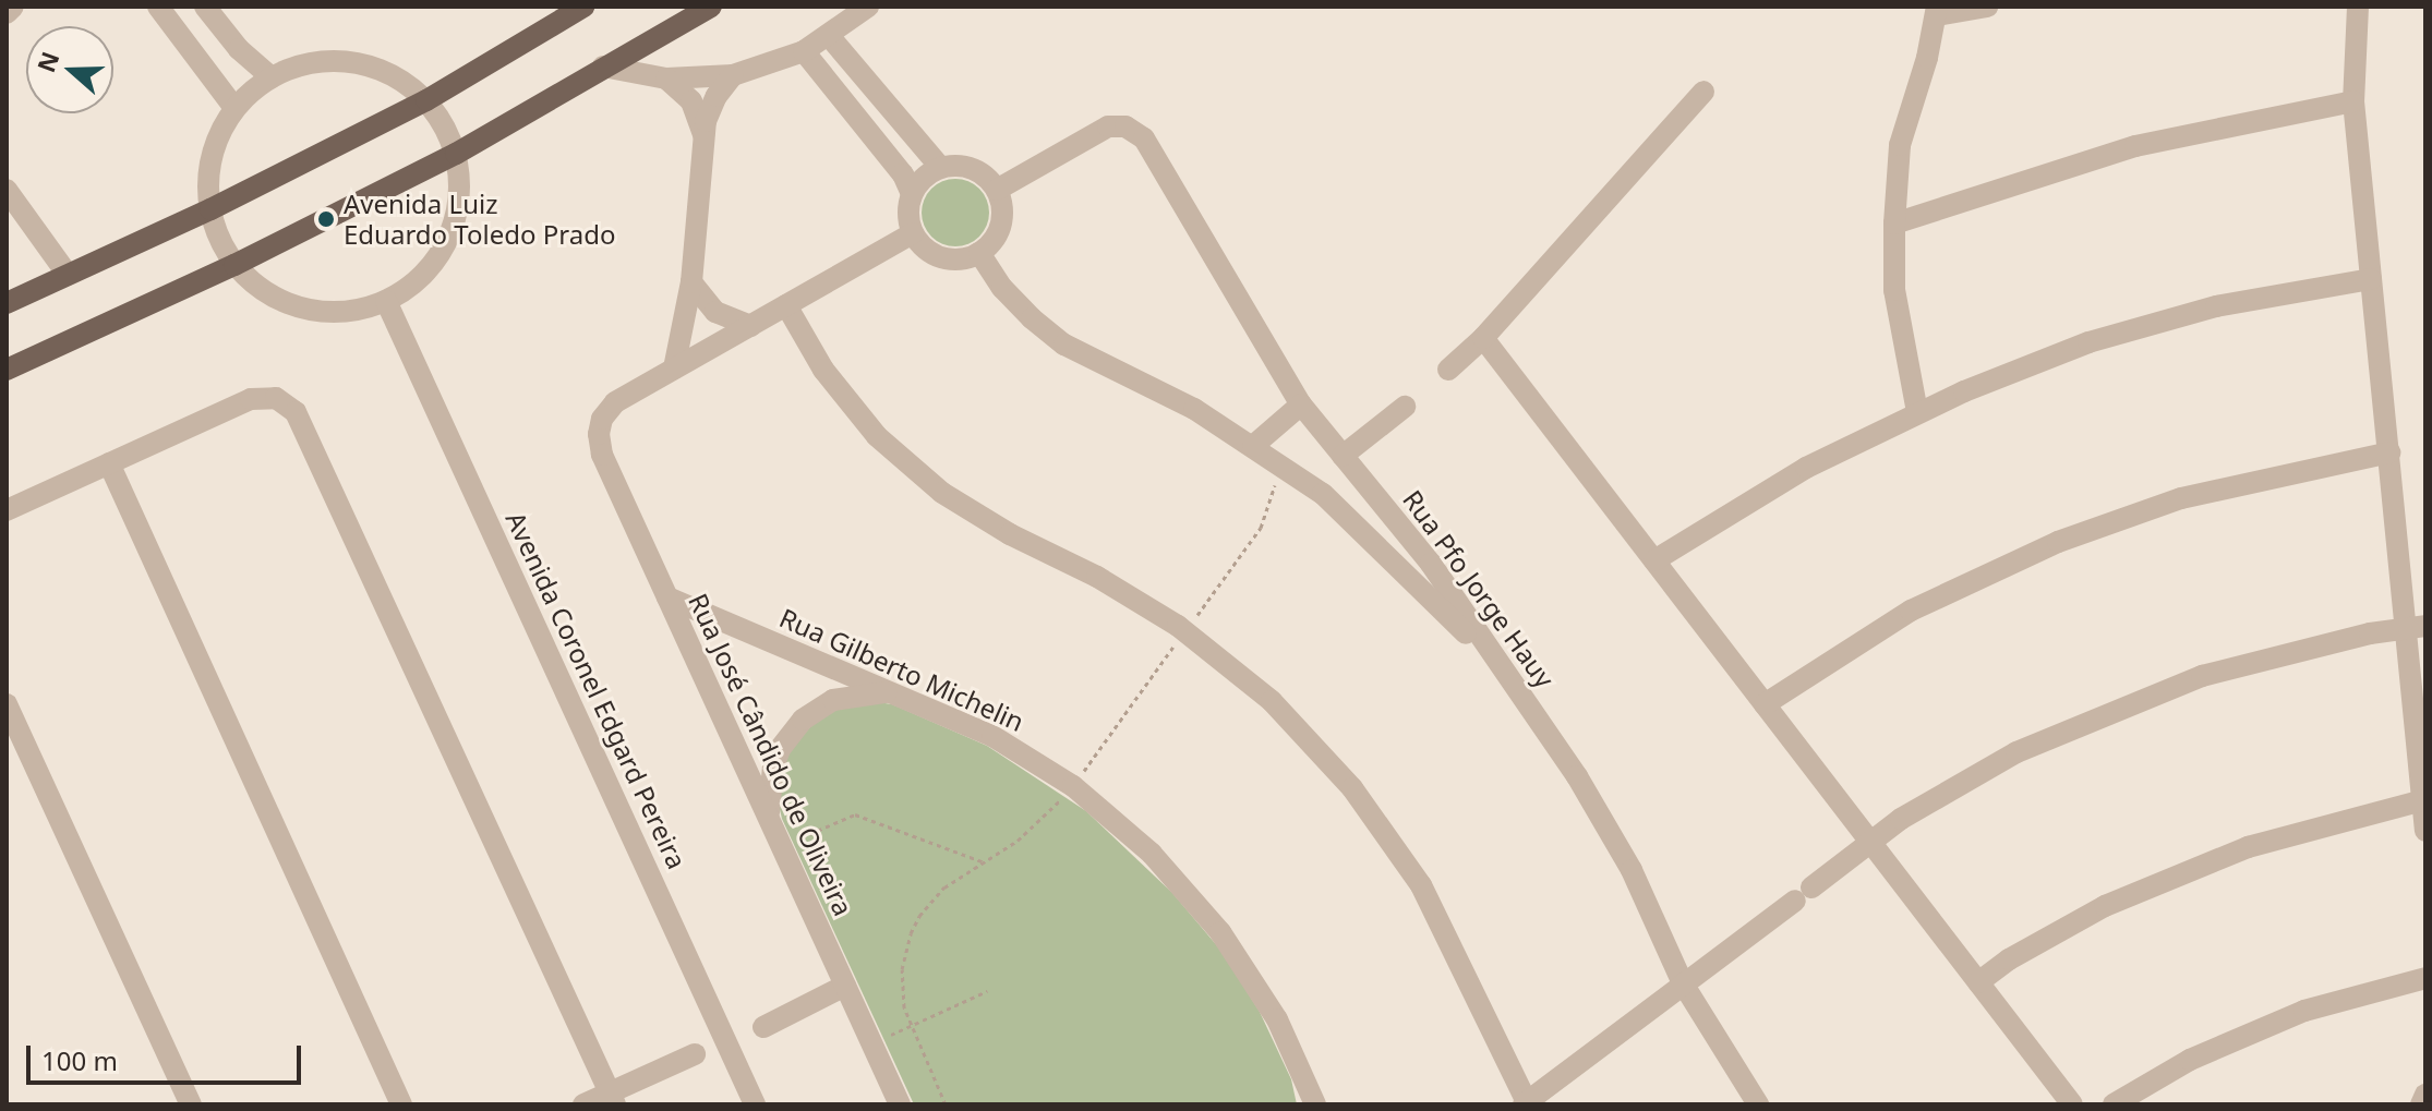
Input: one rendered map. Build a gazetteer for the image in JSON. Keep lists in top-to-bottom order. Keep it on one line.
{"streets":{"street":["Rua Pfo Jorge Hauy","Rua Gilberto Michelin","Avenida Coronel Edgard Pereira","Rua José Cândido de Oliveira"]},"crossings":[["Rua Gilberto Michelin","Rua José Cândido de Oliveira"]],"places":["Avenida Luiz Eduardo Toledo Prado"],"scale_bar":"100 m","north":"left"}
